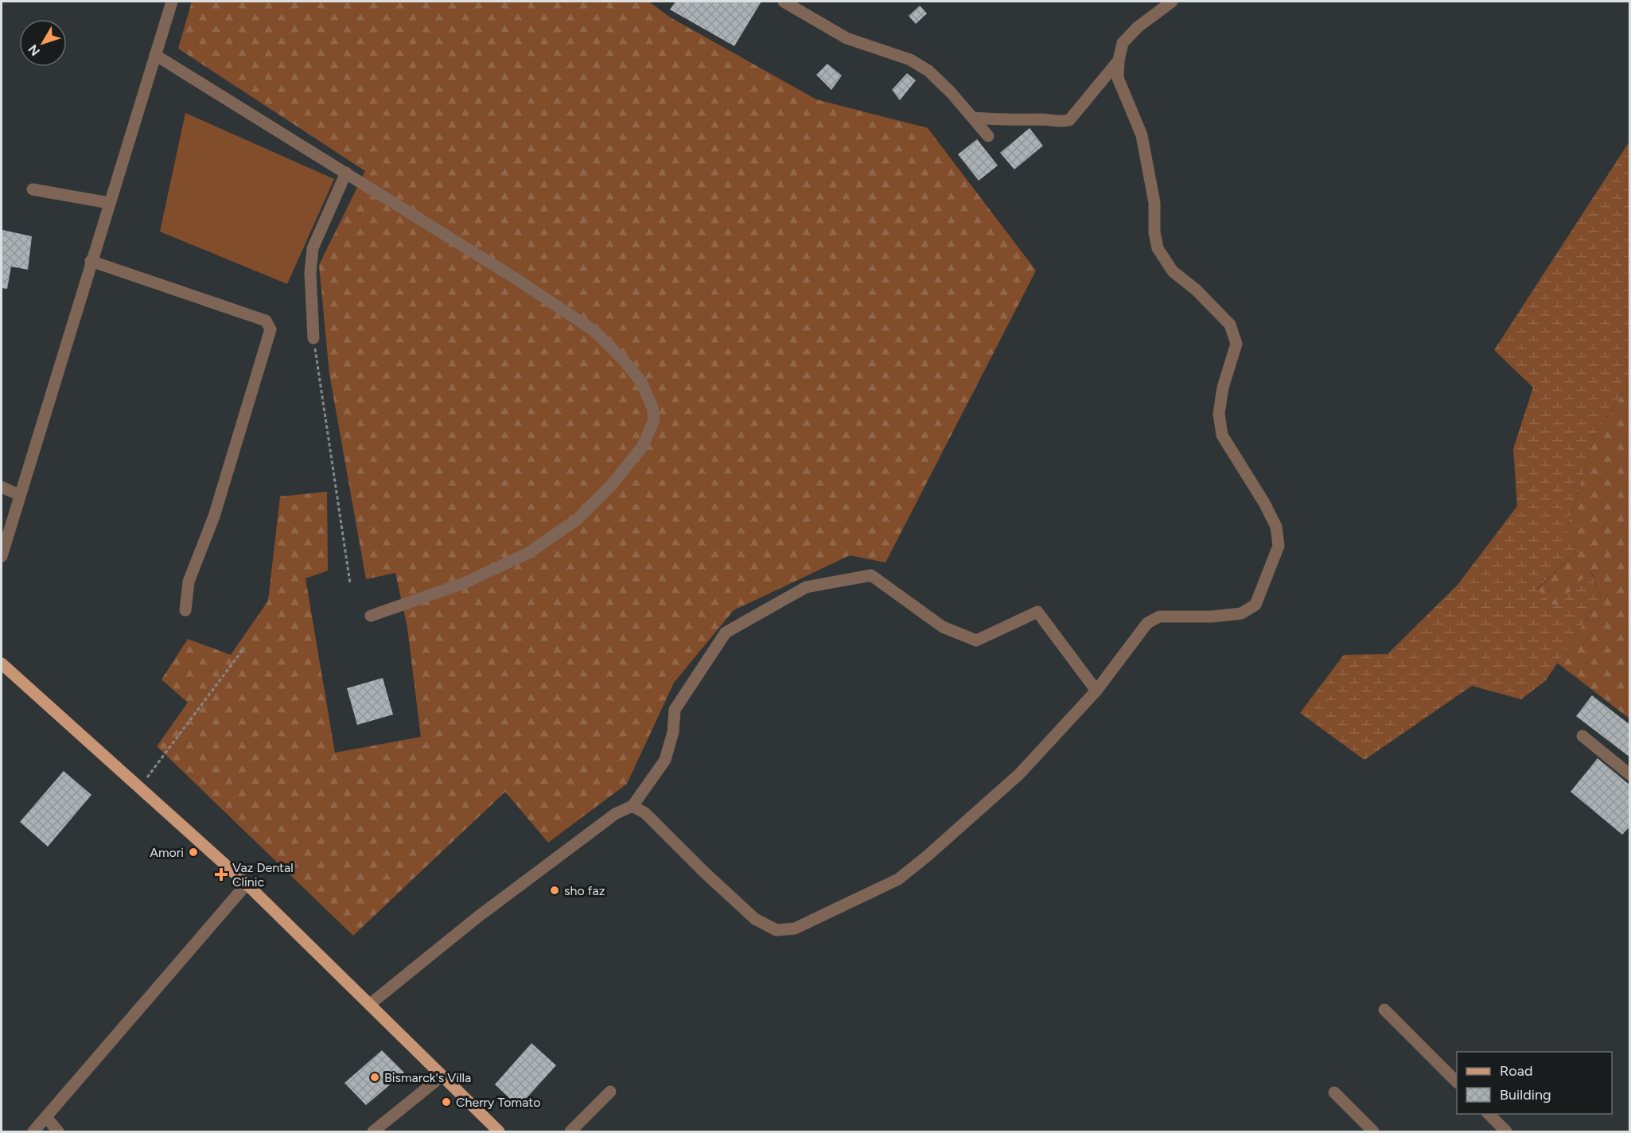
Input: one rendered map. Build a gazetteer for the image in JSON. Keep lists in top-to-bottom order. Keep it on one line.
{"places":{"other":["Amori","sho faz","Bismarck's Villa","Cherry Tomato"],"health":["Vaz Dental Clinic"]},"legend":["Road","Building"],"north":"bottom left"}
